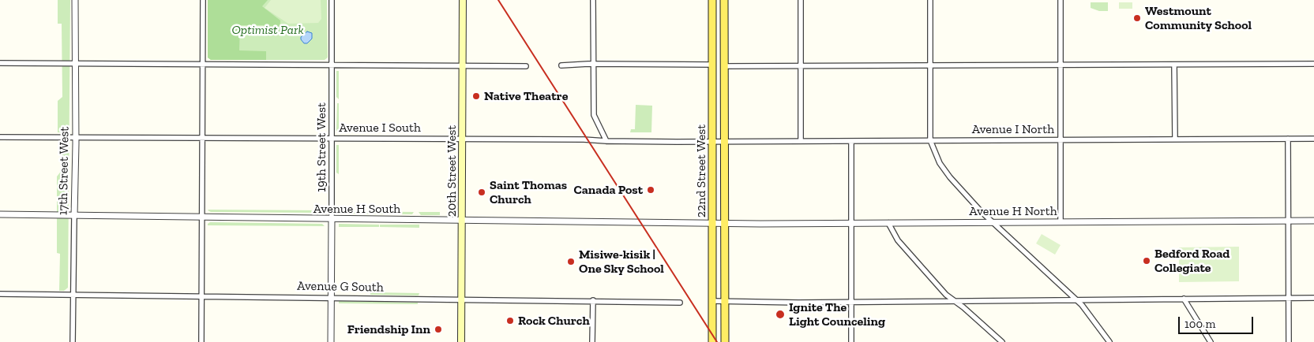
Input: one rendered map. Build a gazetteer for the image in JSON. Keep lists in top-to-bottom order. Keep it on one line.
{"streets":{"main road":["20th Street West","22nd Street West"],"street":["Avenue I South","Avenue I North","19th Street West","17th Street West","Avenue H South","Avenue H North","Avenue G South"]},"crossings":[["Avenue I South","Avenue I North"],["Avenue I South","19th Street West"],["Avenue I South","17th Street West"],["Avenue I South","20th Street West"],["Avenue I South","22nd Street West"],["Avenue I North","22nd Street West"],["19th Street West","Avenue H South"],["19th Street West","Avenue G South"],["17th Street West","Avenue H South"],["17th Street West","Avenue G South"],["20th Street West","Avenue H South"],["20th Street West","Avenue G South"],["22nd Street West","Avenue H South"],["22nd Street West","Avenue H North"],["Avenue H South","Avenue H North"]],"parks":["Optimist Park"],"places":["Westmount Community School","Native Theatre","Canada Post","Saint Thomas Church","Bedford Road Collegiate","Misiwe-kisik | One Sky School","Ignite The Light Counceling","Rock Church","Friendship Inn"],"scale_bar":"100 m"}
